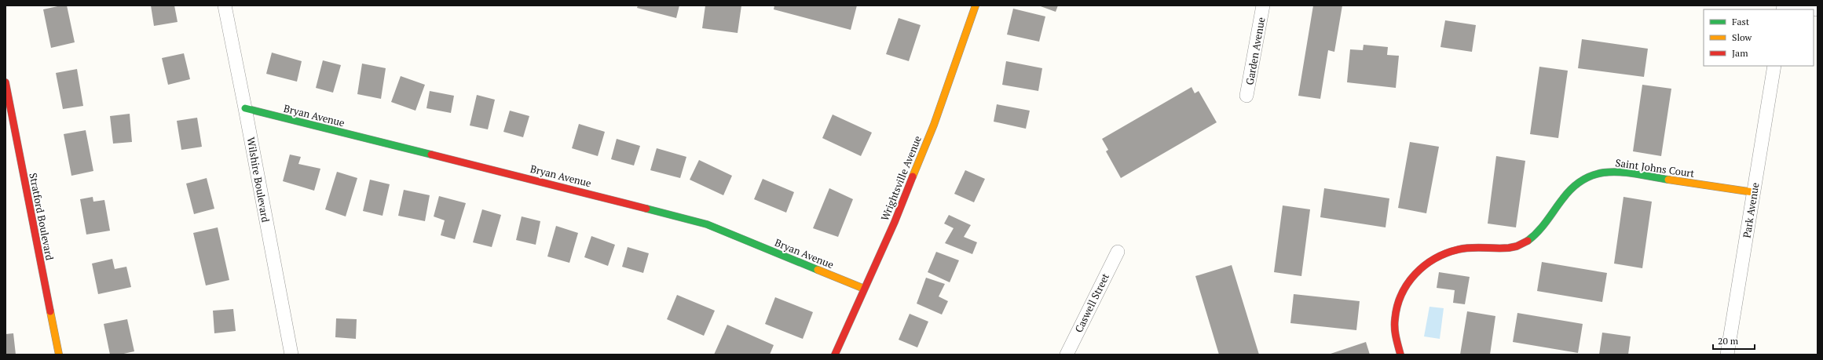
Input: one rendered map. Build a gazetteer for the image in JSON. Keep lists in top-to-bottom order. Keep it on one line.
{"streets":{"street":["Garden Avenue","Bryan Avenue","Saint Johns Court","Wrightsville Avenue","Wilshire Boulevard","Park Avenue","Stratford Boulevard","Caswell Street"]},"crossings":[["Bryan Avenue","Wrightsville Avenue"],["Bryan Avenue","Wilshire Boulevard"],["Saint Johns Court","Park Avenue"]],"legend":["Fast","Slow","Jam"],"scale_bar":"20 m"}
